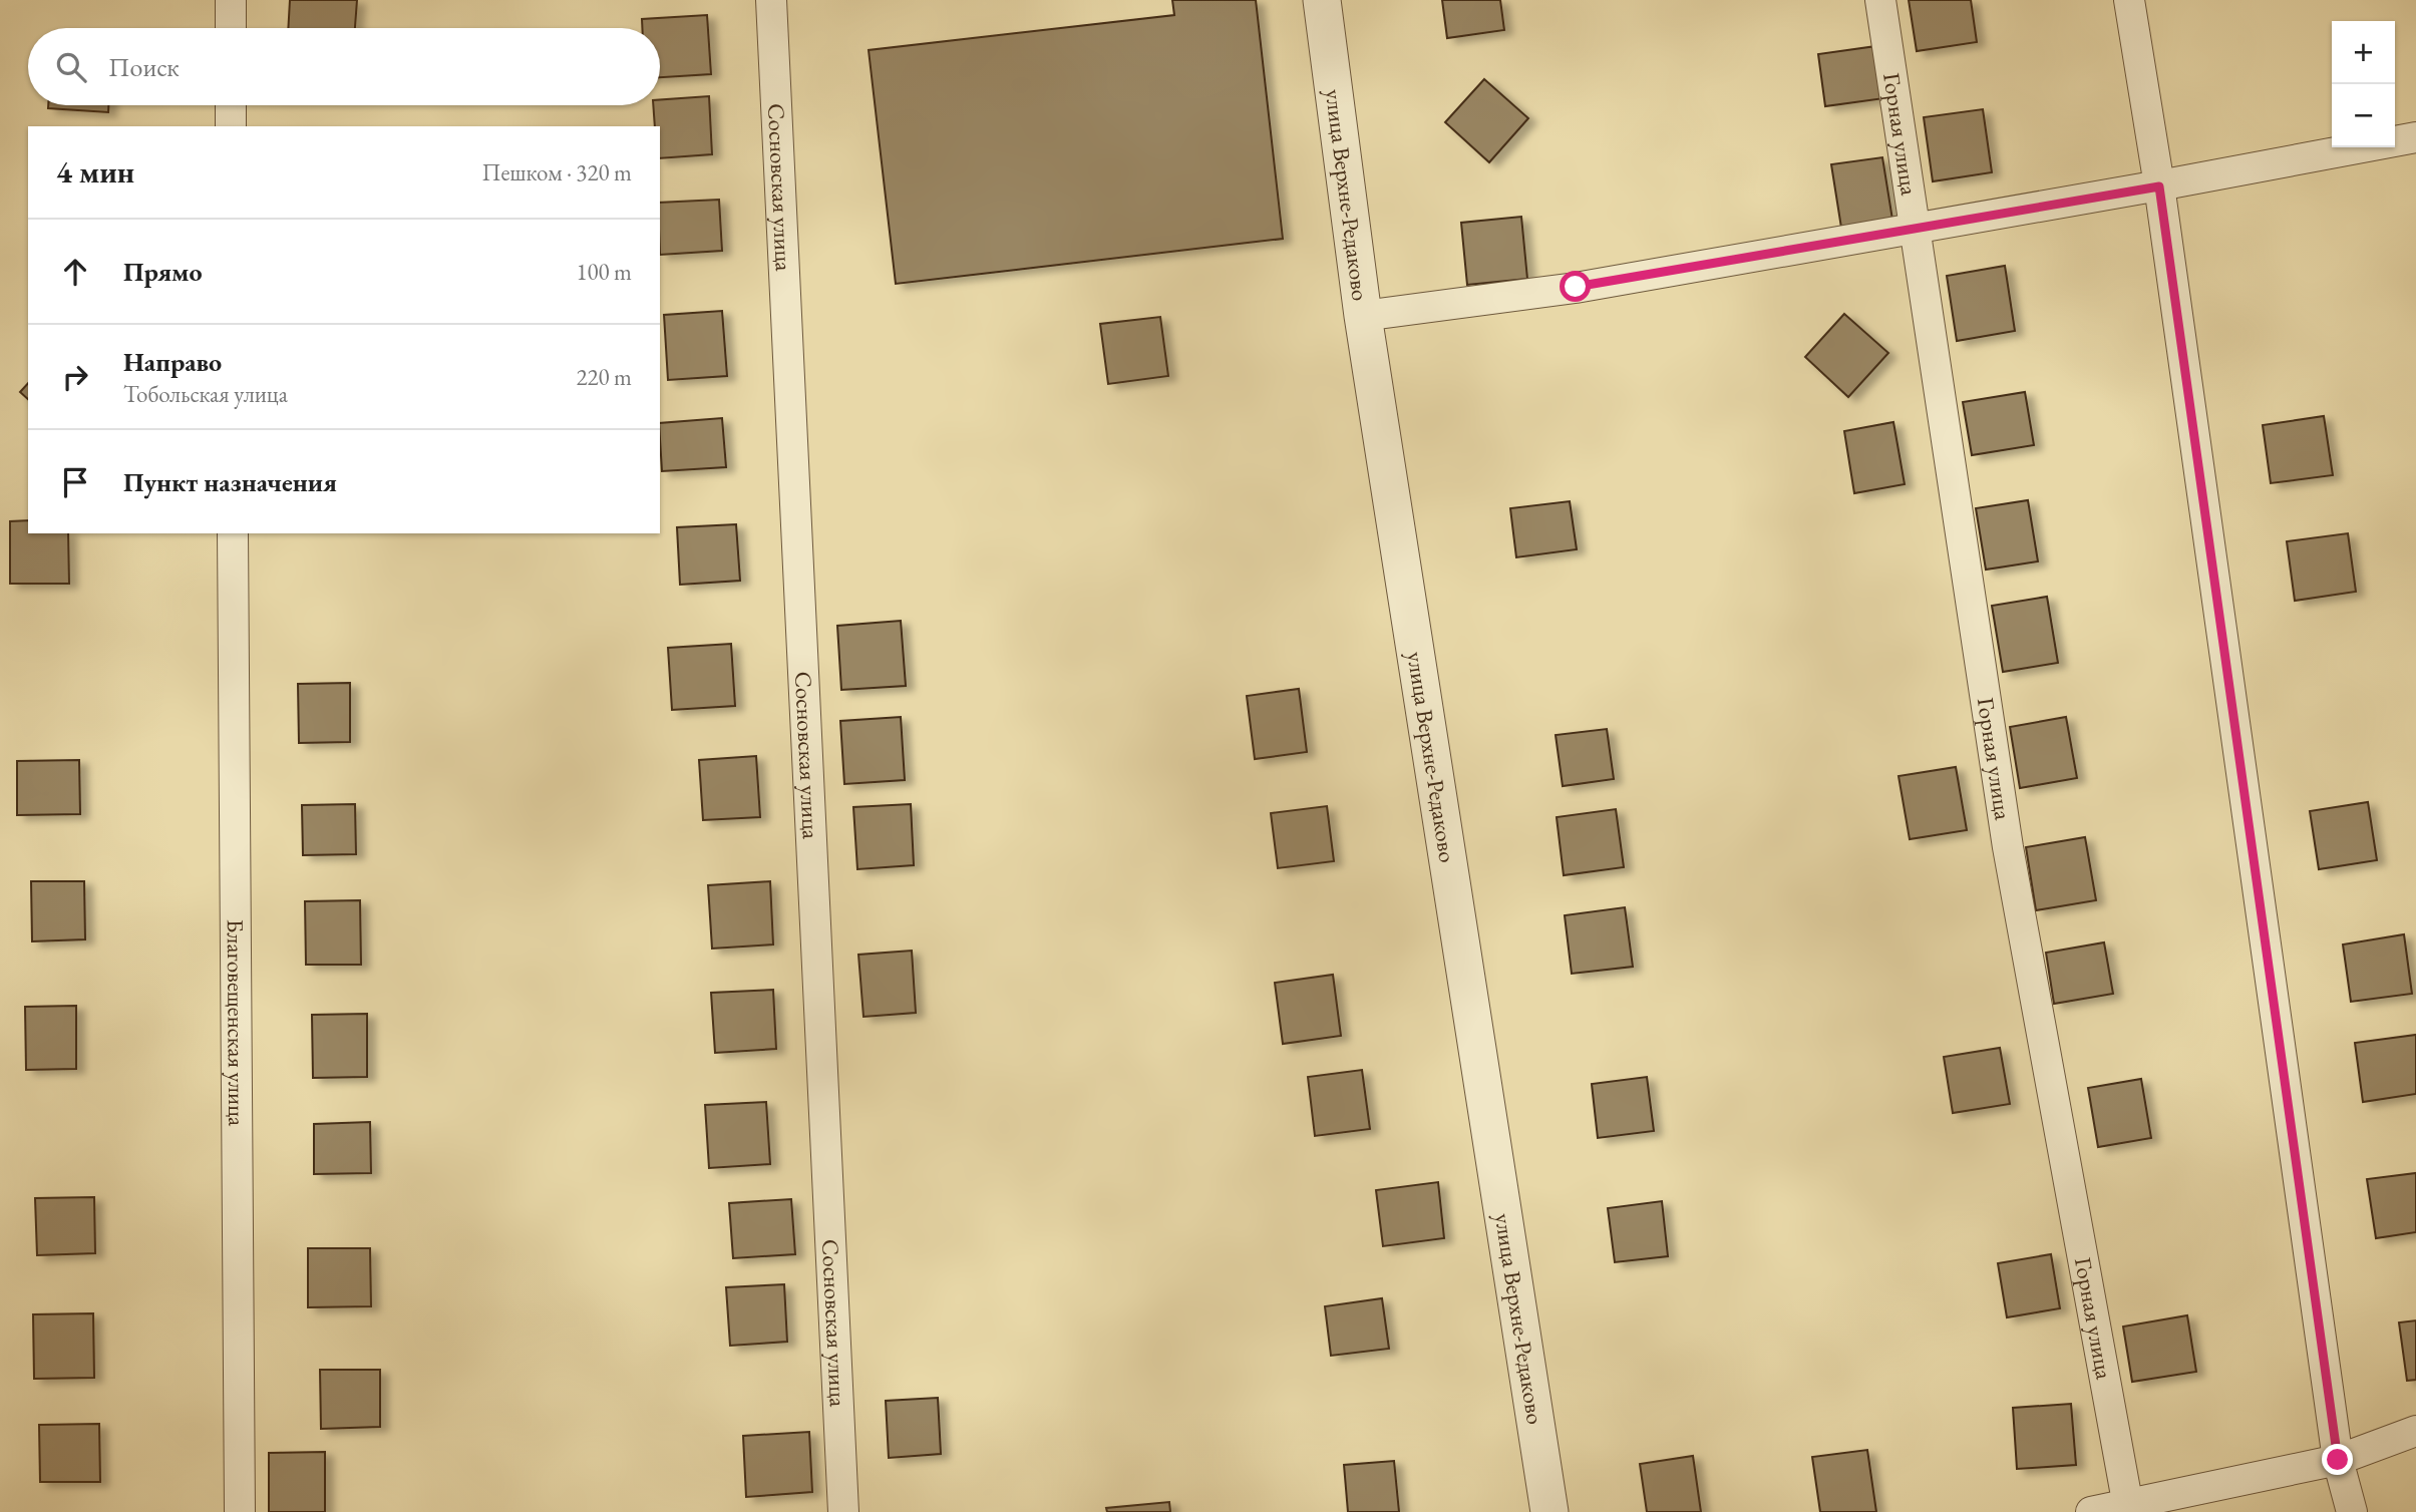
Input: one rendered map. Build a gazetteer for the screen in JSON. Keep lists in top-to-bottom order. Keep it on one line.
{"streets":{"street":["Горная улица","Сосновская улица","улица Верхне-Редаково","Благовещенская улица"]},"page":{"map_buttons":["+","−"],"search":"Поиск","heading":["4 мин","Пешком · 320 m"],"list":[["Прямо","100 m"],["Направо","Тобольская улица","220 m"],"Пункт назначения"]}}
